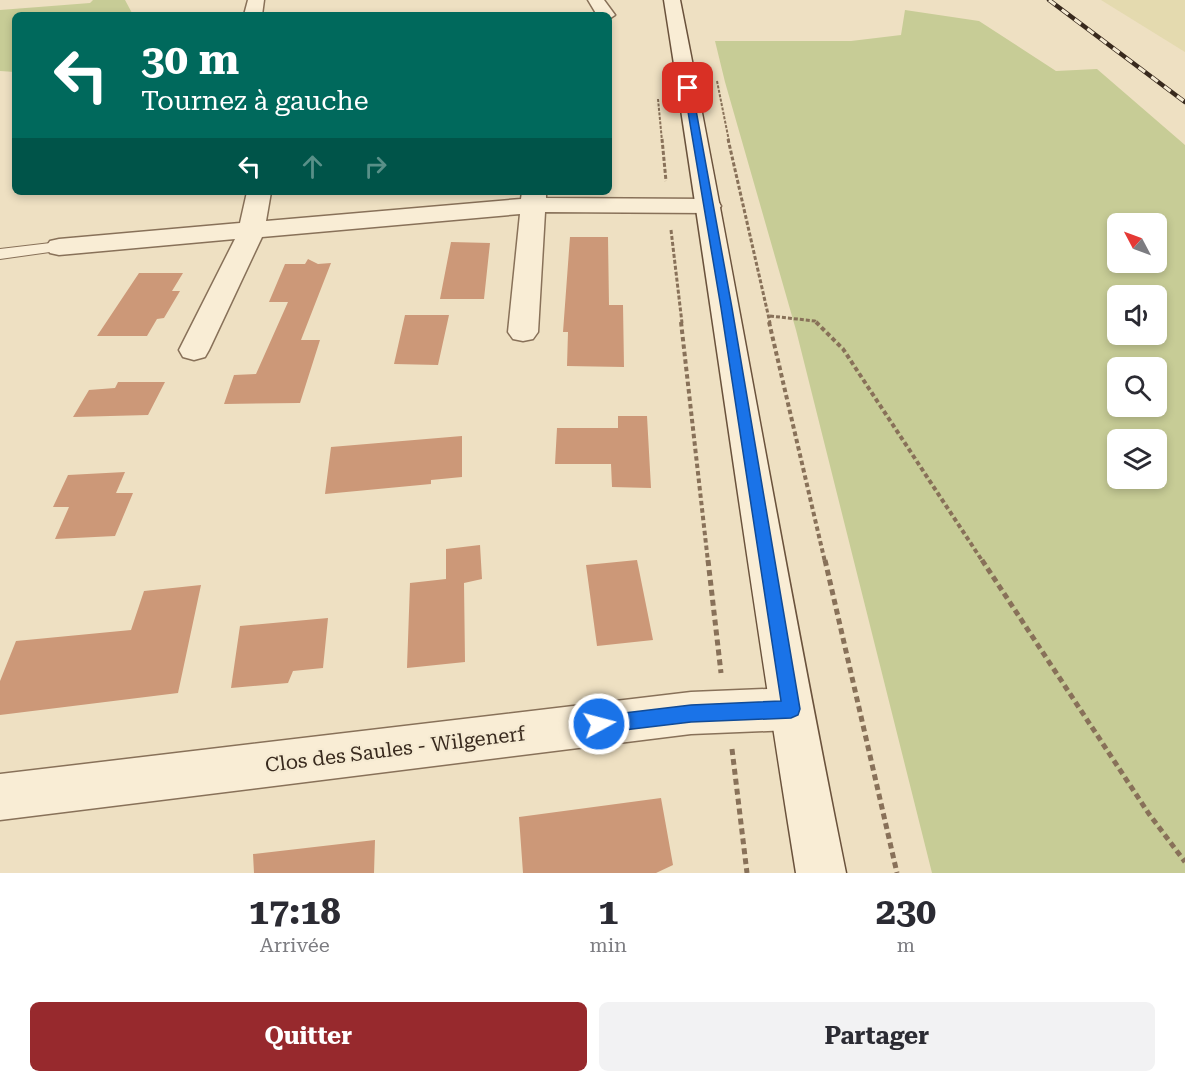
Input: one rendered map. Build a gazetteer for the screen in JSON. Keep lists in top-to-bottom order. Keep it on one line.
{"streets":{"street":["Clos des Saules - Wilgenerf"]},"north":"top left","page":{"turn":["30 m","Tournez à gauche"],"eta":["17:18","Arrivée","1","min","230","m"],"buttons":["Quitter","Partager"]}}
